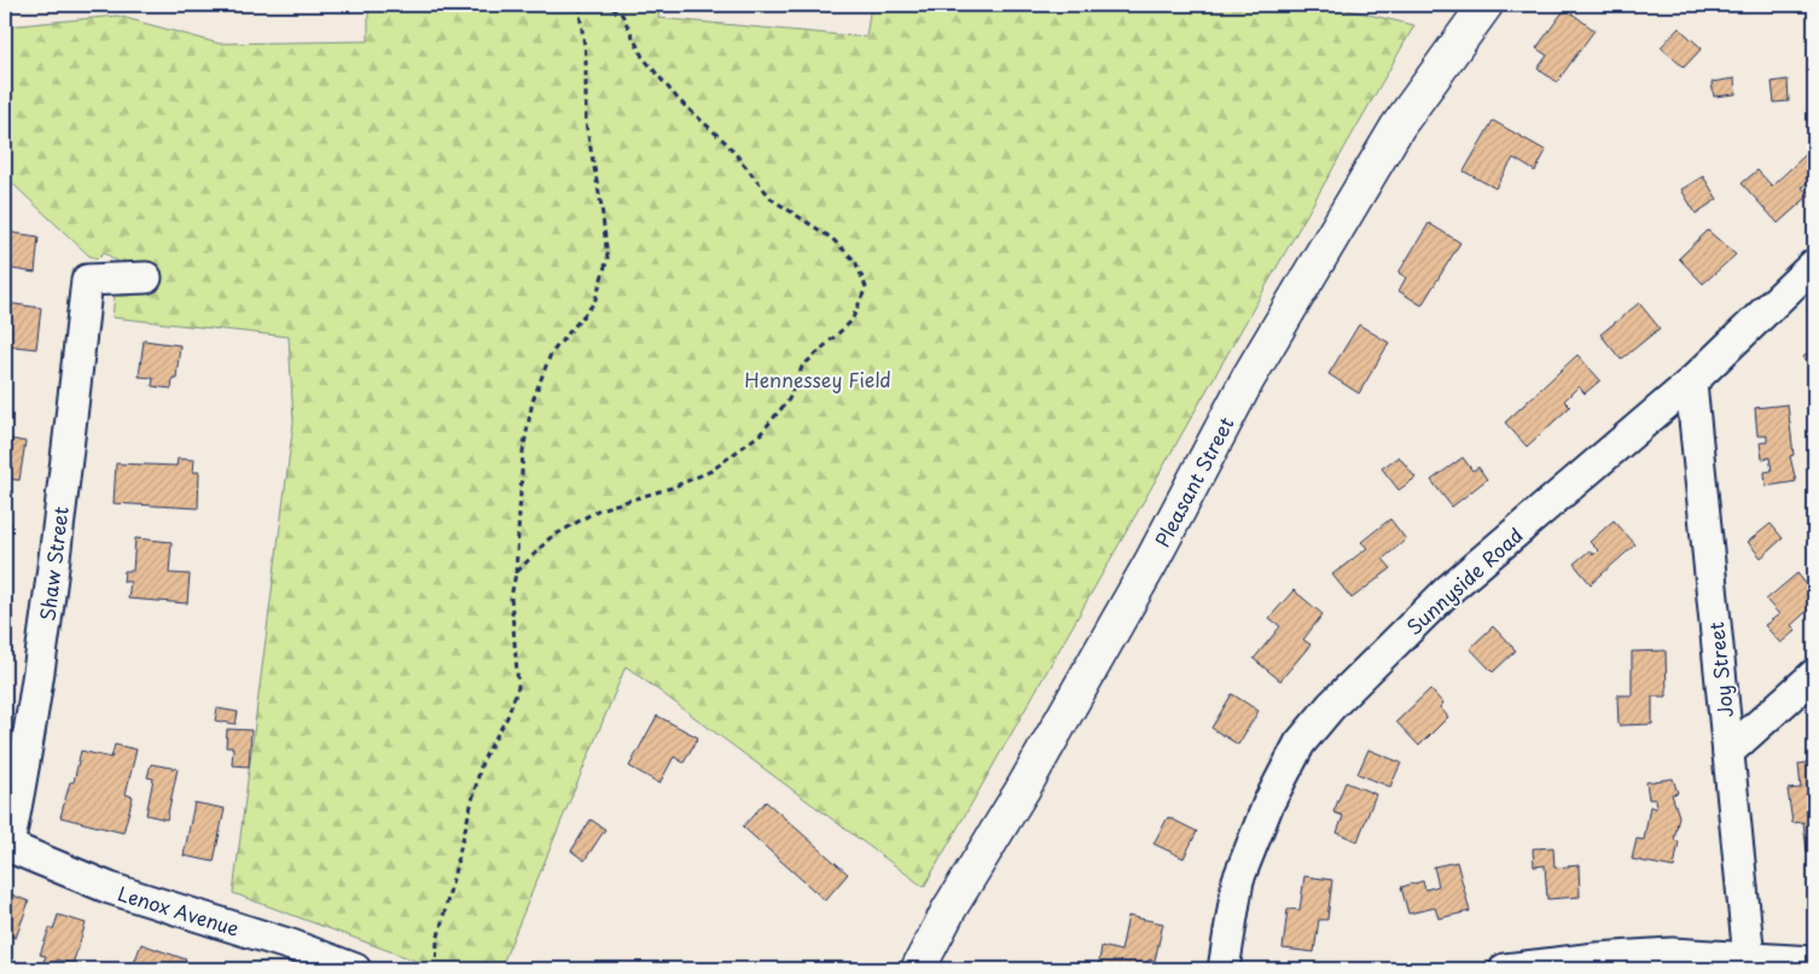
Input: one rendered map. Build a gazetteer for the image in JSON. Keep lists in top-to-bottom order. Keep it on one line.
{"streets":{"street":["Pleasant Street","Shaw Street","Sunnyside Road","Joy Street","Lenox Avenue"]},"crossings":[["Shaw Street","Lenox Avenue"],["Sunnyside Road","Joy Street"]],"parks":["Hennessey Field"]}
